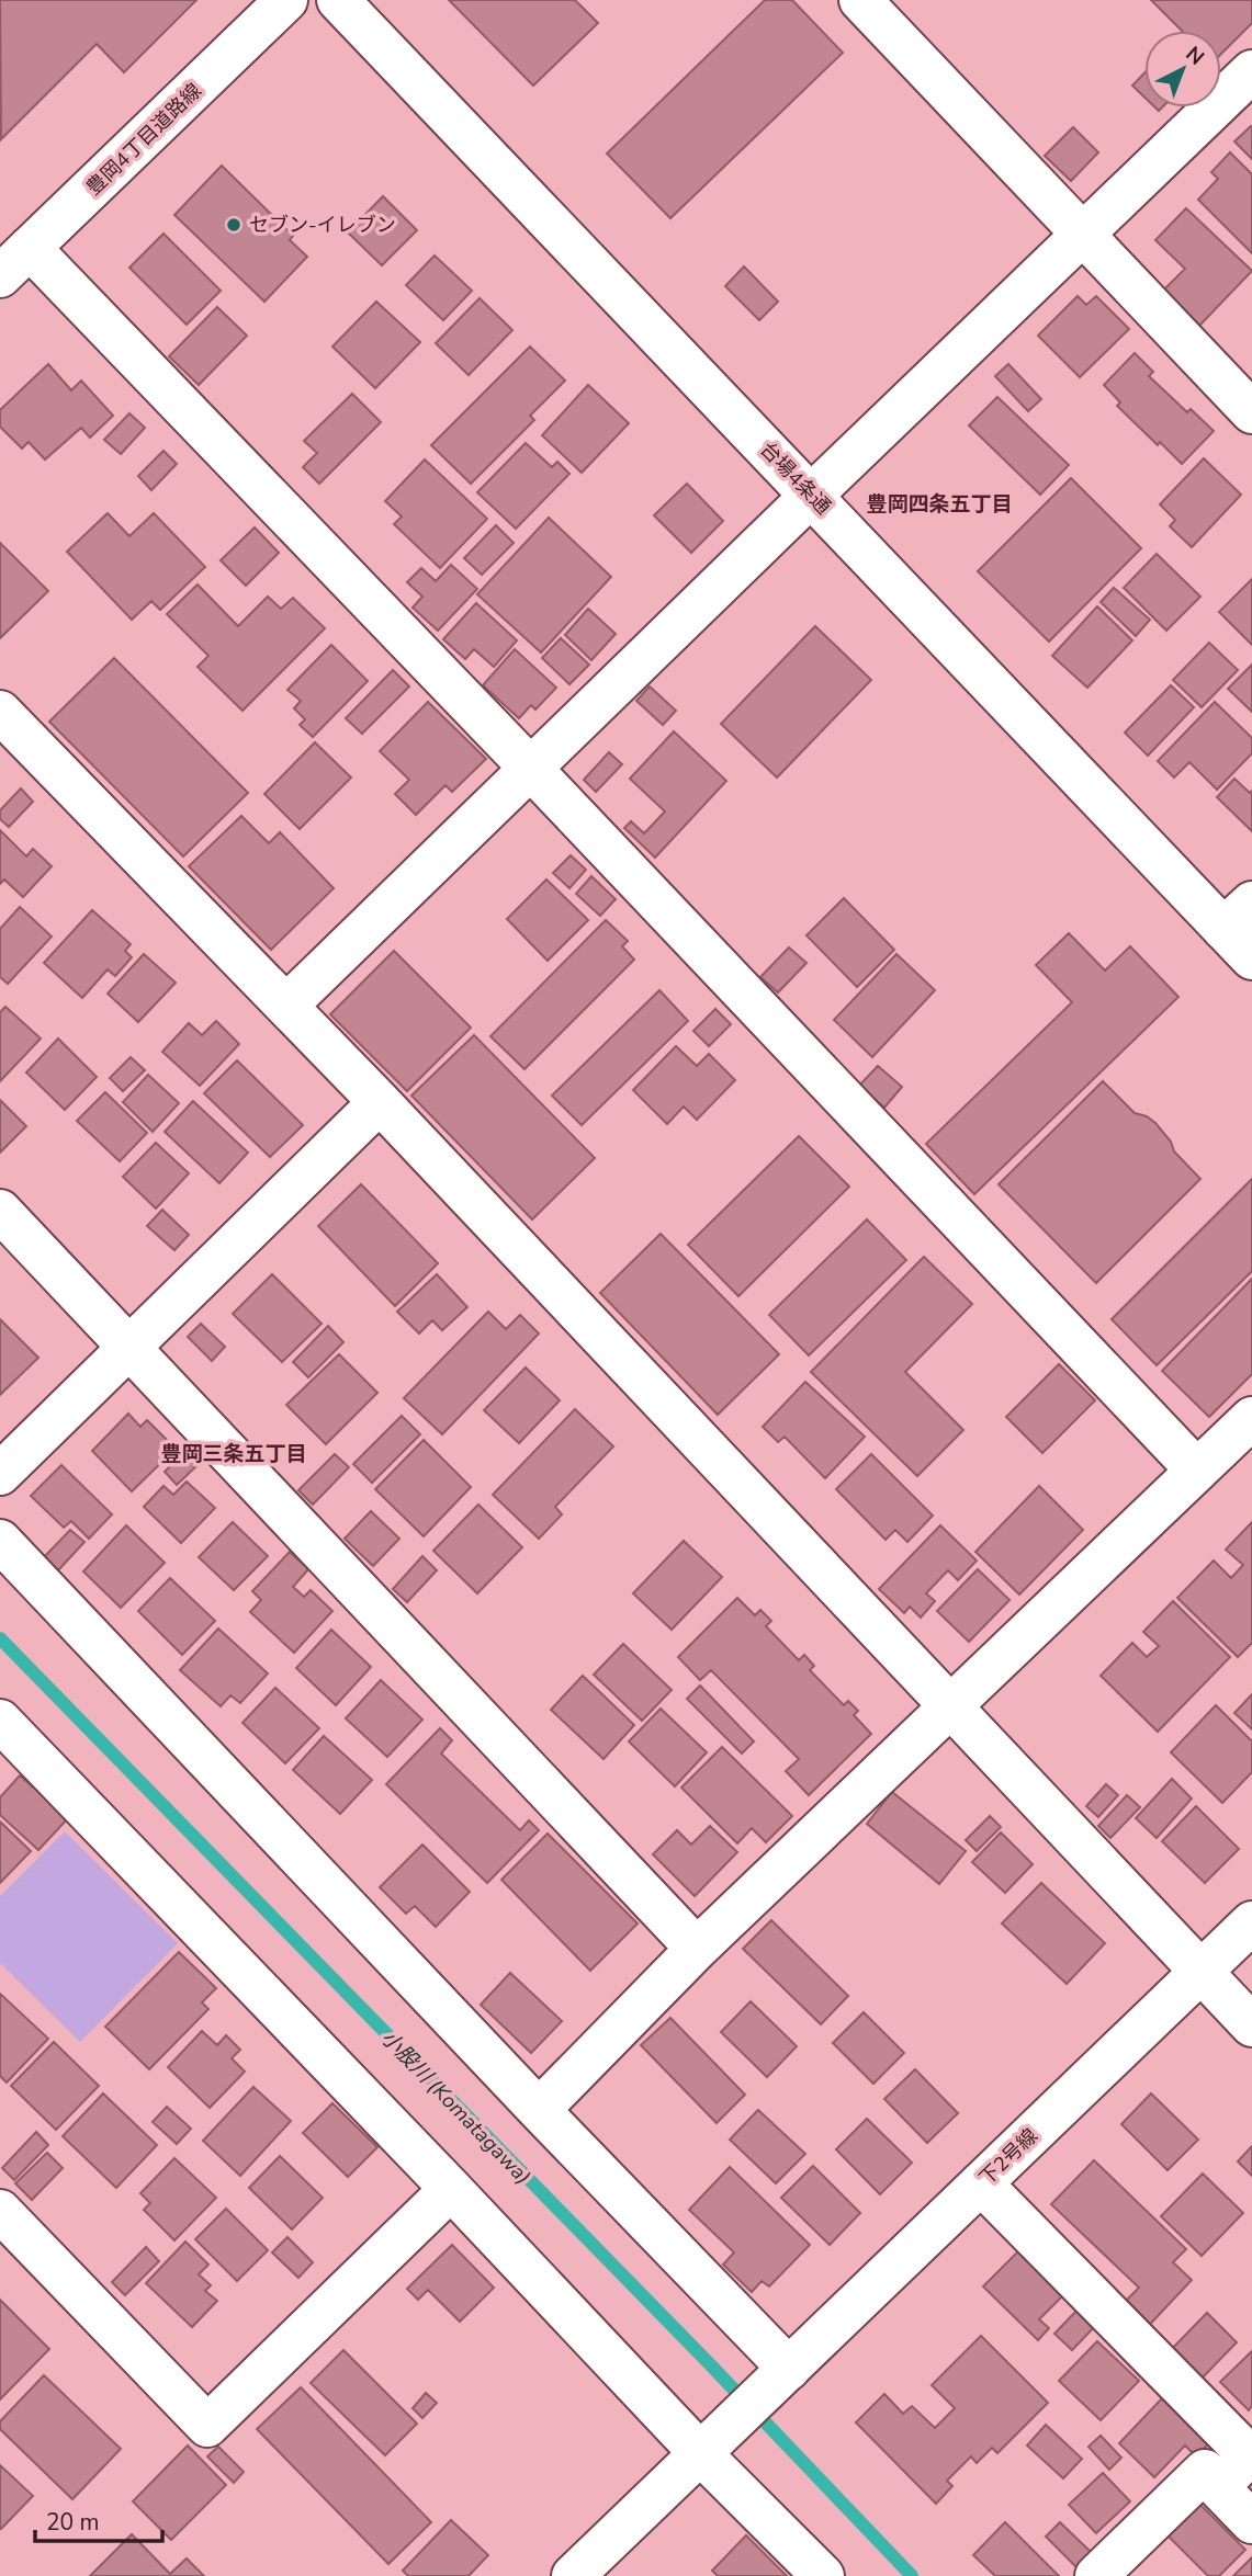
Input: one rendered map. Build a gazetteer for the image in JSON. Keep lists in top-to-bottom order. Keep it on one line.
{"streets":{"street":["豊岡4丁目道路線","台場4条通","下2号線"]},"districts":["豊岡四条五丁目","豊岡三条五丁目"],"water":["小股川 (Komatagawa)"],"places":["セブン-イレブン"],"scale_bar":"20 m","north":"top right"}
